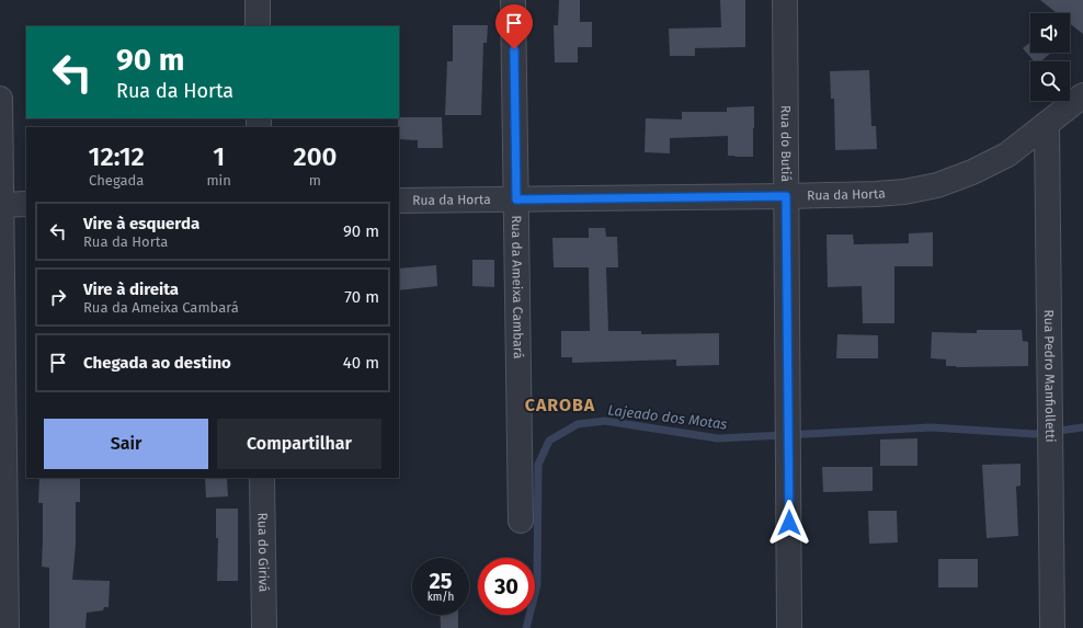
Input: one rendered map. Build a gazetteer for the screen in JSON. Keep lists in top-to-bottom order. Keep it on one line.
{"streets":{"street":["Rua do Butiá","Rua da Horta","Rua da Ameixa Cambará","Rua Pedro Manfiolletti","Rua do Girivá"]},"crossings":[["Rua do Butiá","Rua da Horta"],["Rua da Horta","Rua da Ameixa Cambará"],["Rua da Horta","Rua Pedro Manfiolletti"]],"districts":["CAROBA"],"water":["Lajeado dos Motas"],"page":{"turn":["90 m","Rua da Horta"],"eta":["12:12","Chegada","1","min","200","m"],"list":[{"name":"Vire à esquerda","note":"Rua da Horta","value":"90 m"},{"name":"Vire à direita","note":"Rua da Ameixa Cambará","value":"70 m"},{"name":"Chegada ao destino","value":"40 m"}],"buttons":["Sair","Compartilhar"],"speed":"25 km/h","limit":"30"}}
